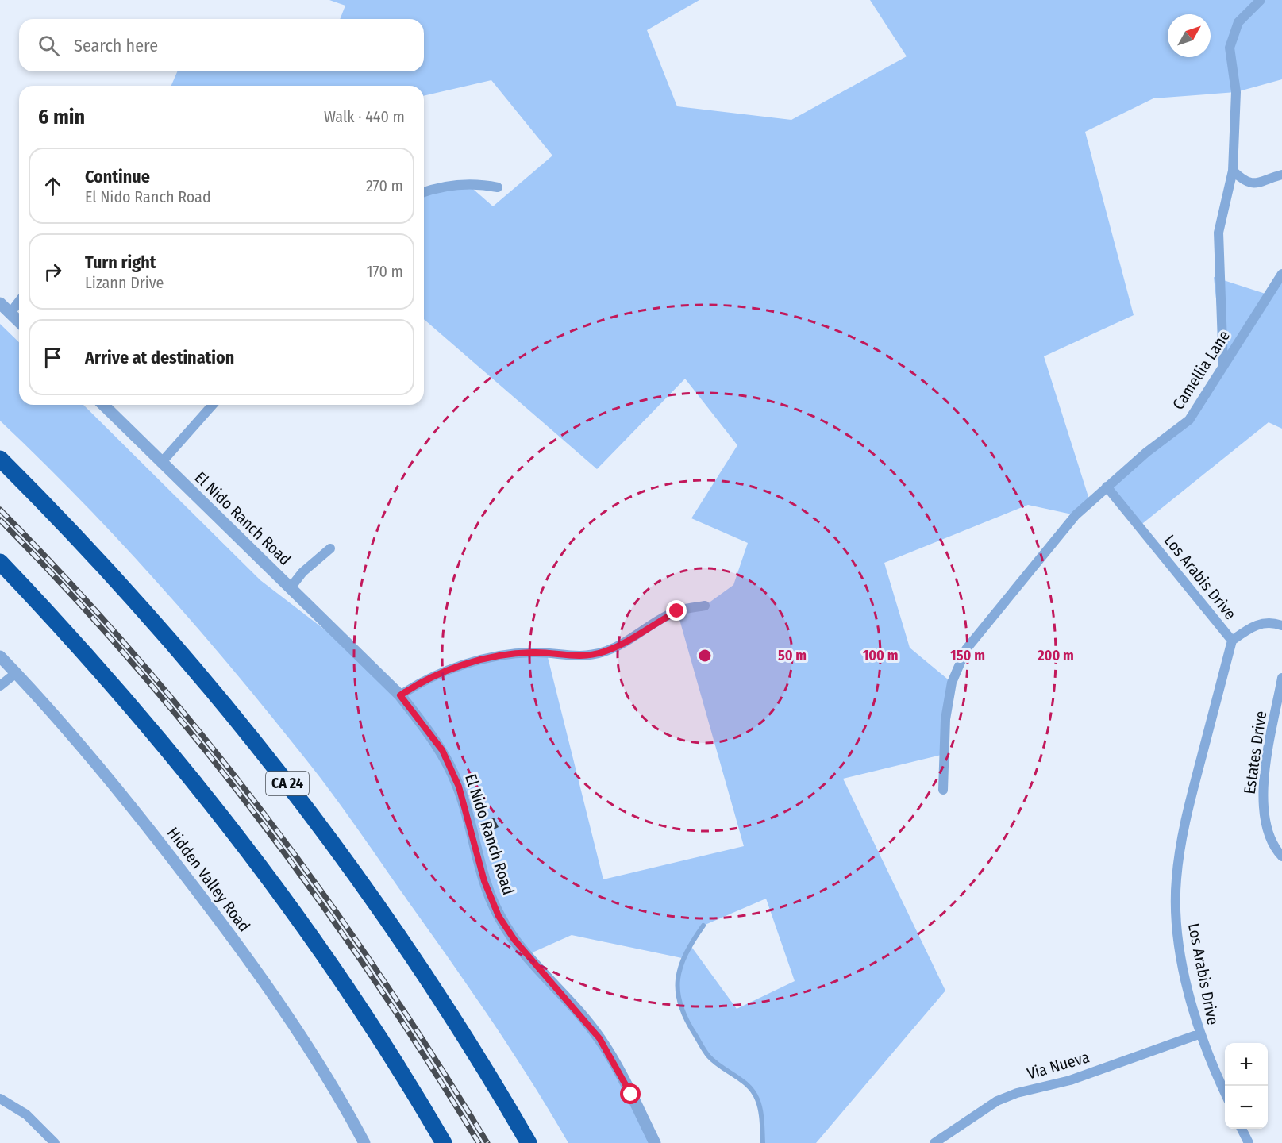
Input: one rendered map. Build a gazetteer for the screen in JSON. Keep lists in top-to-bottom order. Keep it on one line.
{"streets":{"highway":["CA 24"],"street":["Camellia Lane","El Nido Ranch Road","Los Arabis Drive","Estates Drive","Hidden Valley Road","Via Nueva"]},"crossings":[["Camellia Lane","Los Arabis Drive"],["Los Arabis Drive","Via Nueva"]],"north":"top right","page":{"search":"Search here","heading":["6 min","Walk · 440 m"],"list":[["Continue","El Nido Ranch Road","270 m"],["Turn right","Lizann Drive","170 m"],"Arrive at destination"],"map_buttons":["+","−"]},"rings":["50 m","100 m","150 m","200 m"]}
